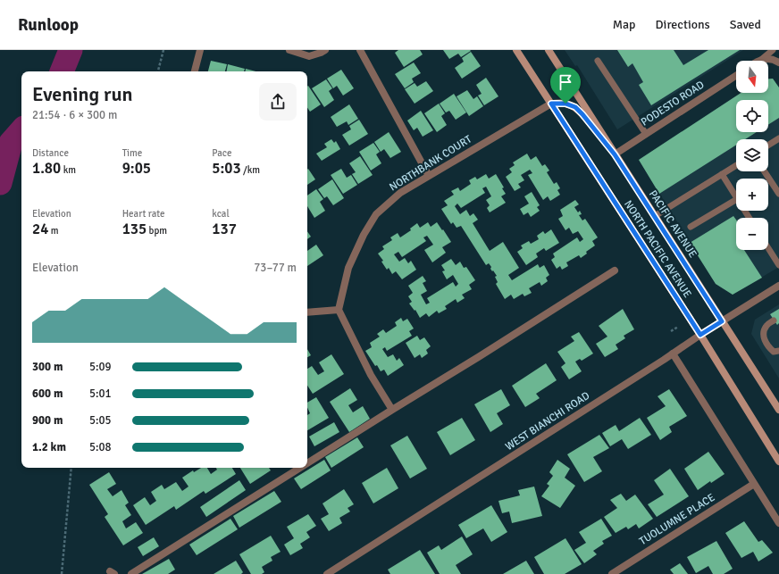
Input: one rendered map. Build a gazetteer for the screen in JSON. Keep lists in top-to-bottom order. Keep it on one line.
{"streets":{"main road":["PACIFIC AVENUE","NORTH PACIFIC AVENUE"],"street":["PODESTO ROAD","NORTHBANK COURT","WEST BIANCHI ROAD","TUOLUMNE PLACE"]},"crossings":[["PODESTO ROAD","PACIFIC AVENUE"],["NORTHBANK COURT","NORTH PACIFIC AVENUE"],["PACIFIC AVENUE","WEST BIANCHI ROAD"],["NORTH PACIFIC AVENUE","WEST BIANCHI ROAD"]],"north":"bottom","page":{"header":"Runloop","nav":["Map","Directions","Saved"],"map_buttons":["+","−"],"heading":["Evening run","21:54 · 6 × 300 m"],"stats":[["Distance","1.80 km"],["Time","9:05"],["Pace","5:03 /km"],["Elevation","24 m"],["Heart rate","135 bpm"],["kcal","137"]],"chart":["Elevation","73–77 m"],"list":[{"name":"300 m","note":"5:09"},{"name":"600 m","note":"5:01"},{"name":"900 m","note":"5:05"},{"name":"1.2 km","note":"5:08"}]}}
